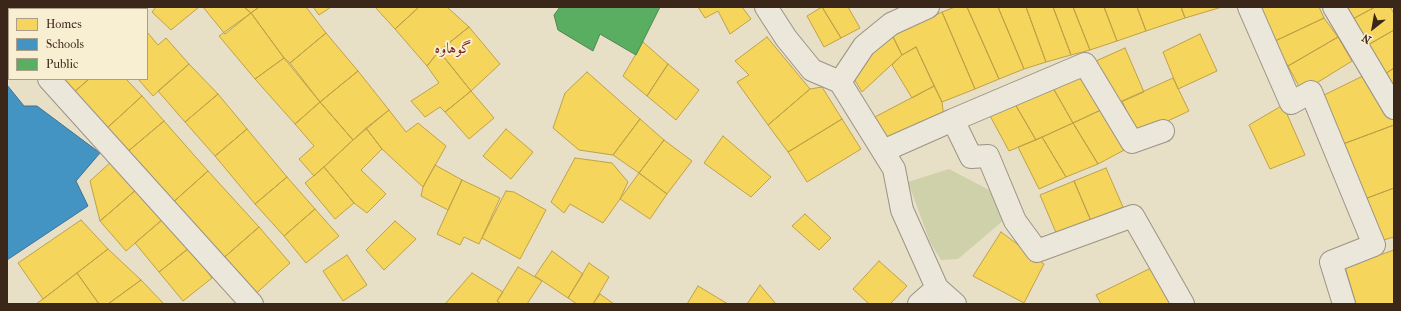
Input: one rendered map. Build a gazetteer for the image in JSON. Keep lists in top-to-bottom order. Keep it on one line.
{"districts":["گوہاوہ"],"legend":["Homes","Schools","Public"],"north":"bottom left"}
